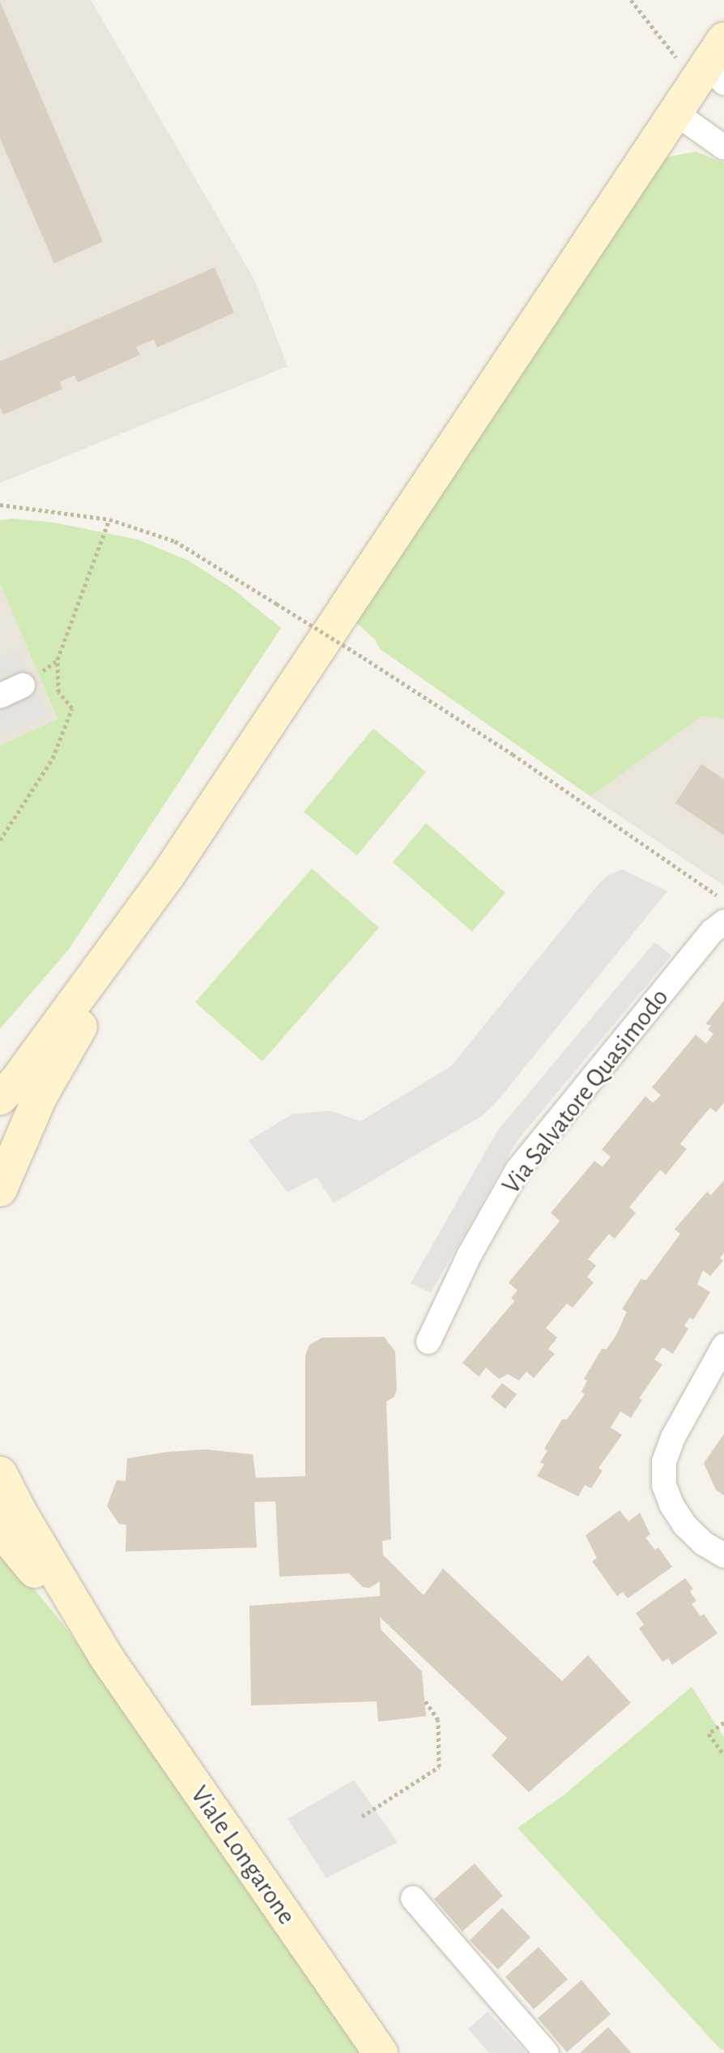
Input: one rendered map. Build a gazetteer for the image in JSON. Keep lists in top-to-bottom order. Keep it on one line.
{"streets":{"main road":["Viale Longarone"],"street":["Via Salvatore Quasimodo"]}}
